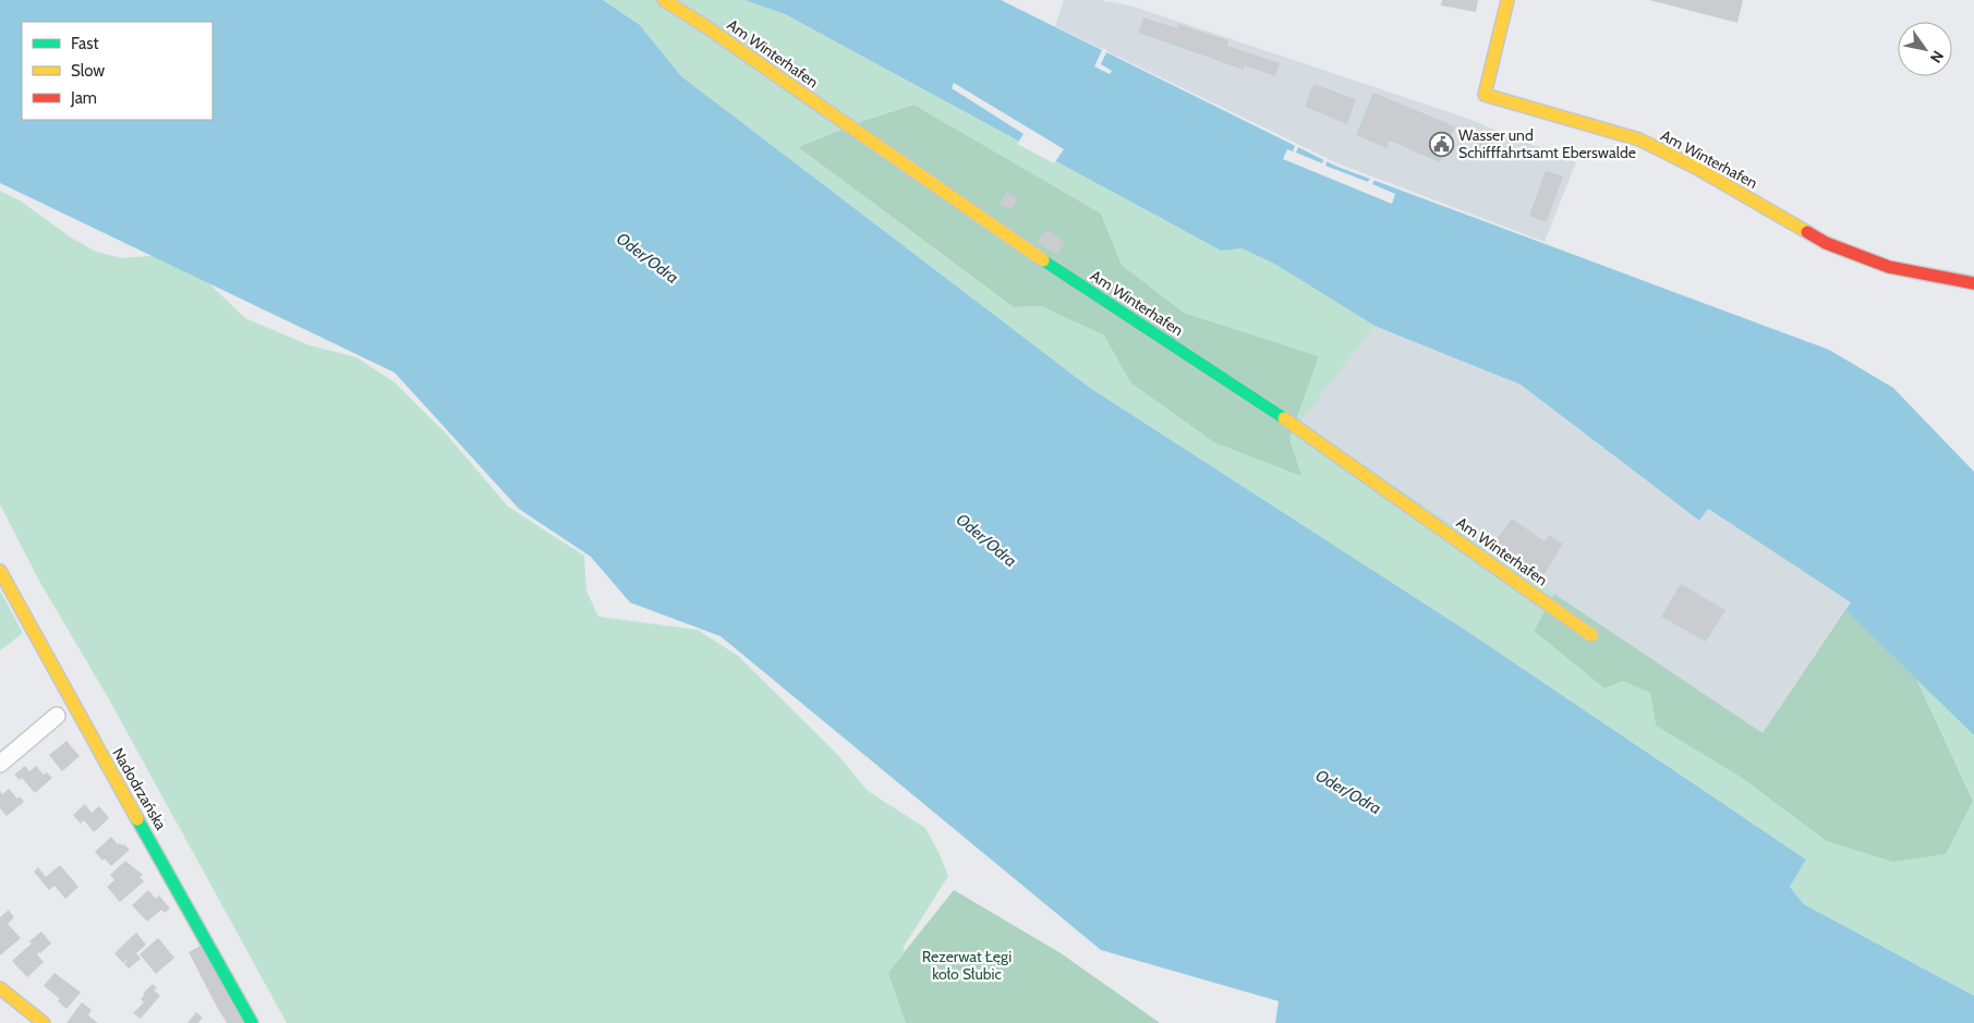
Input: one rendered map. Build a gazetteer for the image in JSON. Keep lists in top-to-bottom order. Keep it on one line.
{"streets":{"street":["Am Winterhafen","Nadodrzańska"]},"water":["Oder/Odra"],"parks":["Rezerwat Łęgi koło Słubic"],"places":{"public building":["Wasser und Schifffahrtsamt Eberswalde"]},"legend":["Fast","Slow","Jam"],"north":"bottom right"}
